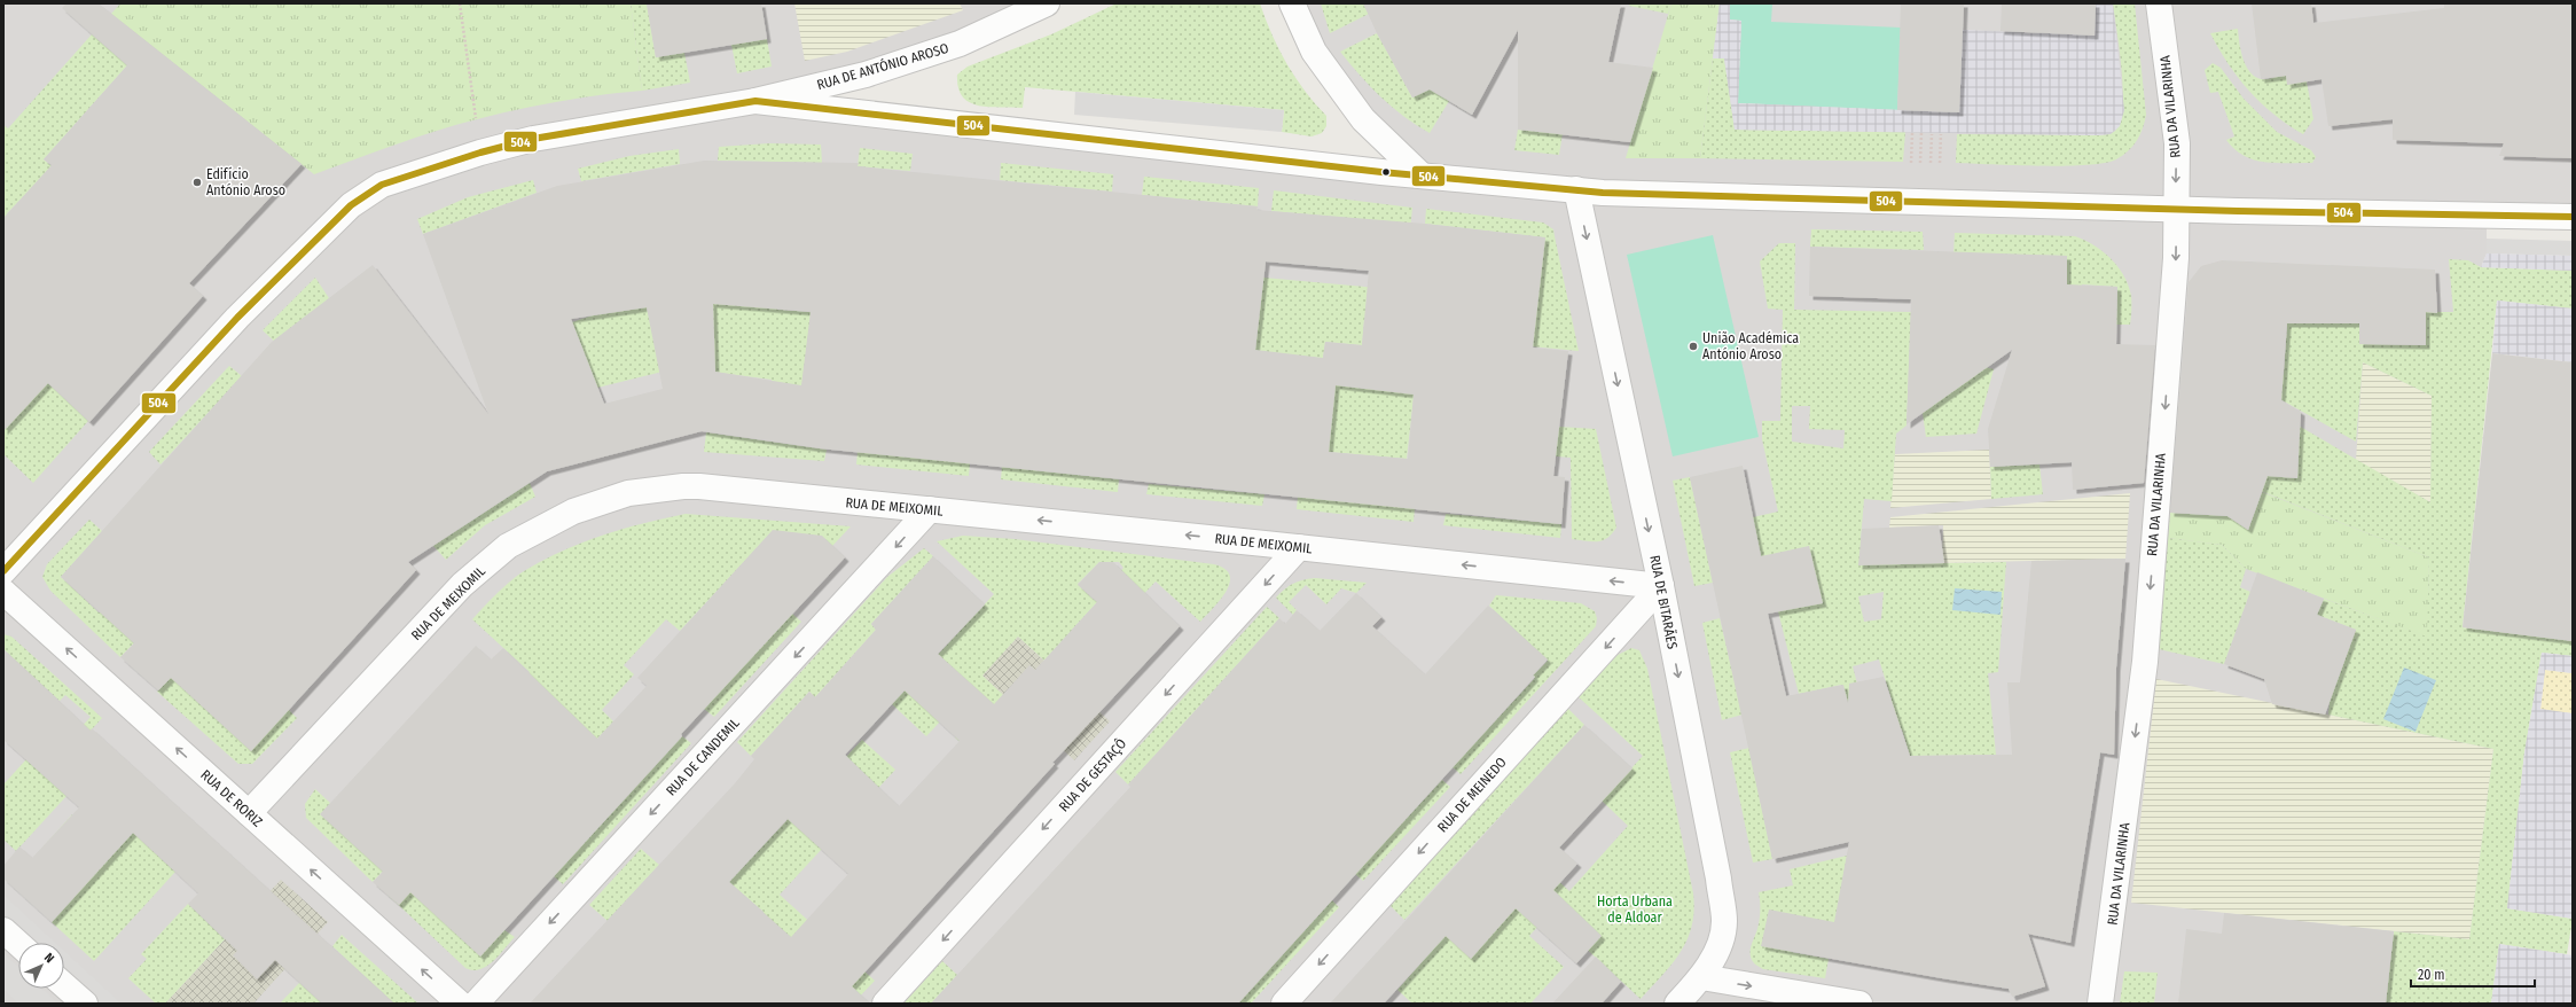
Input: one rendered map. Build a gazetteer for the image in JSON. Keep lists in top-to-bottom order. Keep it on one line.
{"streets":{"street":["RUA DE ANTÓNIO AROSO","RUA DA VILARINHA","RUA DE MEIXOMIL","RUA DE BITARÃES","RUA DE CANDEMIL","RUA DE GESTAÇÔ","RUA DE MEINEDO","RUA DE RORIZ"]},"crossings":[["RUA DE MEIXOMIL","RUA DE BITARÃES"],["RUA DE MEIXOMIL","RUA DE CANDEMIL"],["RUA DE MEIXOMIL","RUA DE GESTAÇÔ"],["RUA DE MEIXOMIL","RUA DE MEINEDO"],["RUA DE MEIXOMIL","RUA DE RORIZ"],["RUA DE BITARÃES","RUA DE MEINEDO"]],"one_way":["RUA DA VILARINHA","RUA DE MEIXOMIL","RUA DE BITARÃES","RUA DE CANDEMIL","RUA DE GESTAÇÔ","RUA DE MEINEDO","RUA DE RORIZ"],"parks":["Horta Urbana de Aldoar"],"places":["Edifício António Aroso","União Académica António Aroso"],"lines":["transit line 504"],"scale_bar":"20 m","north":"top right"}
